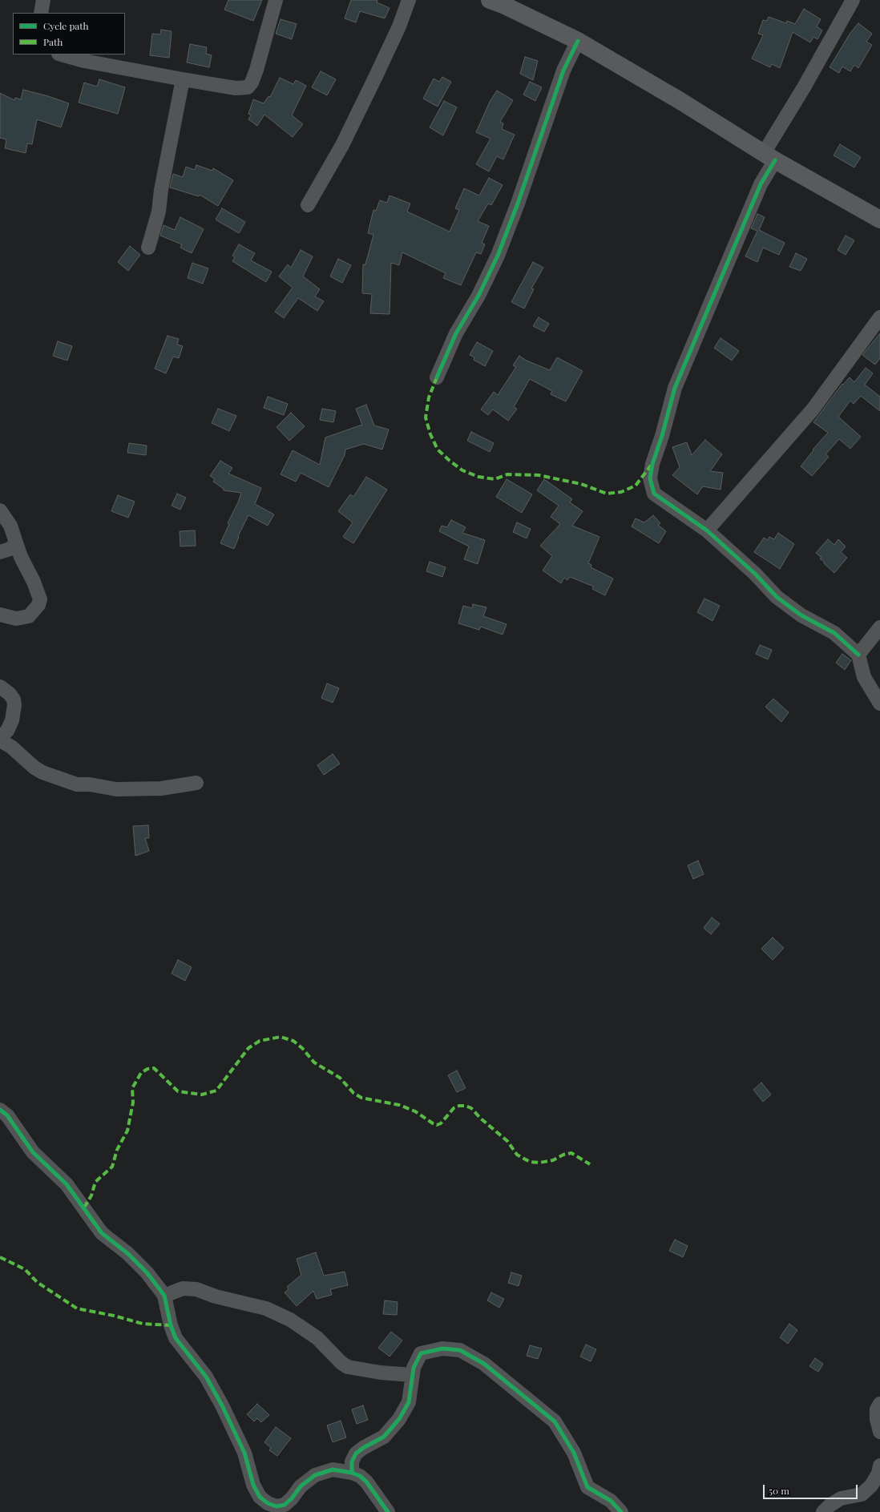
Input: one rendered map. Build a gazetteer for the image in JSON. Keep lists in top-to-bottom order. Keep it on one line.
{"legend":["Cycle path","Path"],"scale_bar":"50 m"}
